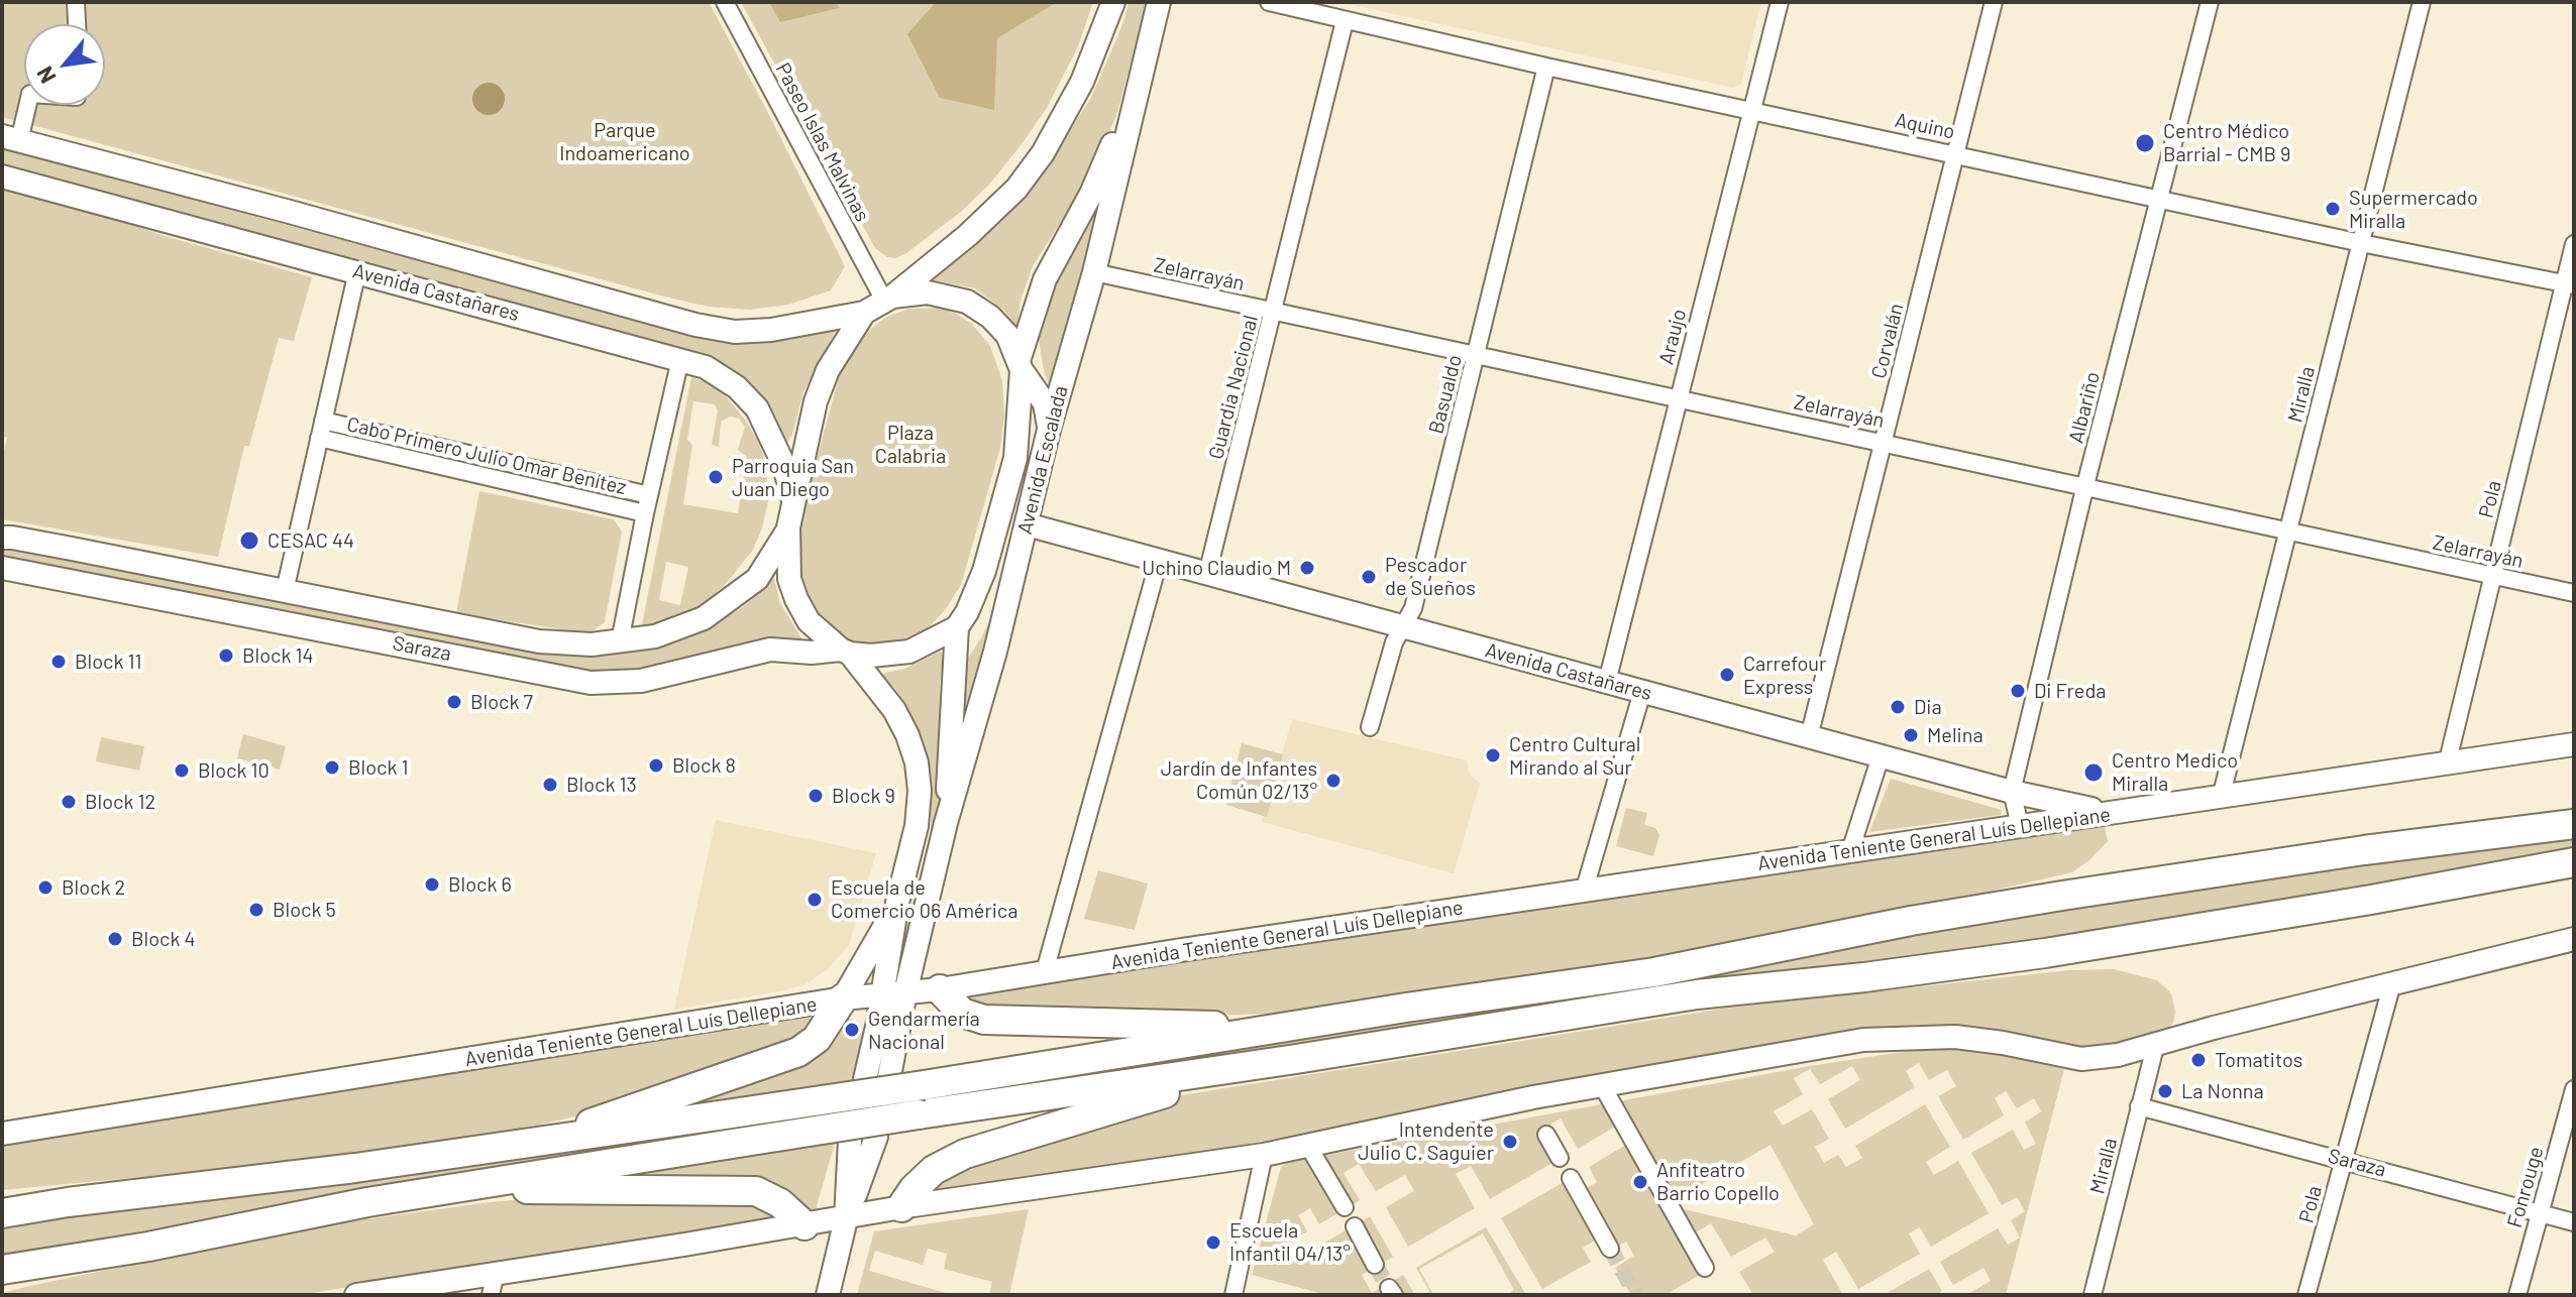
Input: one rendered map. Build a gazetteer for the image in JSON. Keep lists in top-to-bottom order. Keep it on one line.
{"streets":{"street":["Aquino","Paseo Islas Malvinas","Zelarrayán","Avenida Castañares","Araujo","Corvalán","Guardia Nacional","Basualdo","Miralla","Albariño","Cabo Primero Julio Omar Benítez","Avenida Escalada","Pola","Saraza","Avenida Teniente General Luís Dellepiane","Fonrouge"]},"crossings":[["Aquino","Araujo"],["Aquino","Corvalán"],["Aquino","Guardia Nacional"],["Aquino","Basualdo"],["Aquino","Miralla"],["Aquino","Albariño"],["Aquino","Pola"],["Zelarrayán","Araujo"],["Zelarrayán","Corvalán"],["Zelarrayán","Guardia Nacional"],["Zelarrayán","Basualdo"],["Zelarrayán","Miralla"],["Zelarrayán","Albariño"],["Zelarrayán","Avenida Escalada"],["Zelarrayán","Pola"],["Avenida Castañares","Araujo"],["Avenida Castañares","Corvalán"],["Avenida Castañares","Guardia Nacional"],["Avenida Castañares","Basualdo"],["Avenida Castañares","Albariño"],["Avenida Castañares","Avenida Escalada"],["Avenida Castañares","Avenida Teniente General Luís Dellepiane"],["Miralla","Saraza"],["Miralla","Avenida Teniente General Luís Dellepiane"],["Albariño","Avenida Teniente General Luís Dellepiane"],["Avenida Escalada","Saraza"],["Avenida Escalada","Avenida Teniente General Luís Dellepiane"],["Pola","Saraza"],["Pola","Avenida Teniente General Luís Dellepiane"],["Saraza","Fonrouge"]],"parks":["Parque Indoamericano","Plaza Calabria"],"places":["Centro Médico Barrial - CMB 9","Supermercado Miralla","Parroquia San Juan Diego","CESAC 44","Uchino Claudio M","Pescador de Sueños","Block 14","Block 11","Carrefour Express","Di Freda","Block 7","Dia","Melina","Centro Cultural Mirando al Sur","Block 8","Block 1","Block 10","Centro Medico Miralla","Jardín de Infantes Común 02/13°","Block 13","Block 9","Block 12","Block 6","Block 2","Escuela de Comercio 06 América","Block 5","Block 4","Gendarmería Nacional","Tomatitos","La Nonna","Intendente Julio C. Saguier","Anfiteatro Barrio Copello","Escuela Infantil 04/13°"],"north":"bottom left"}
